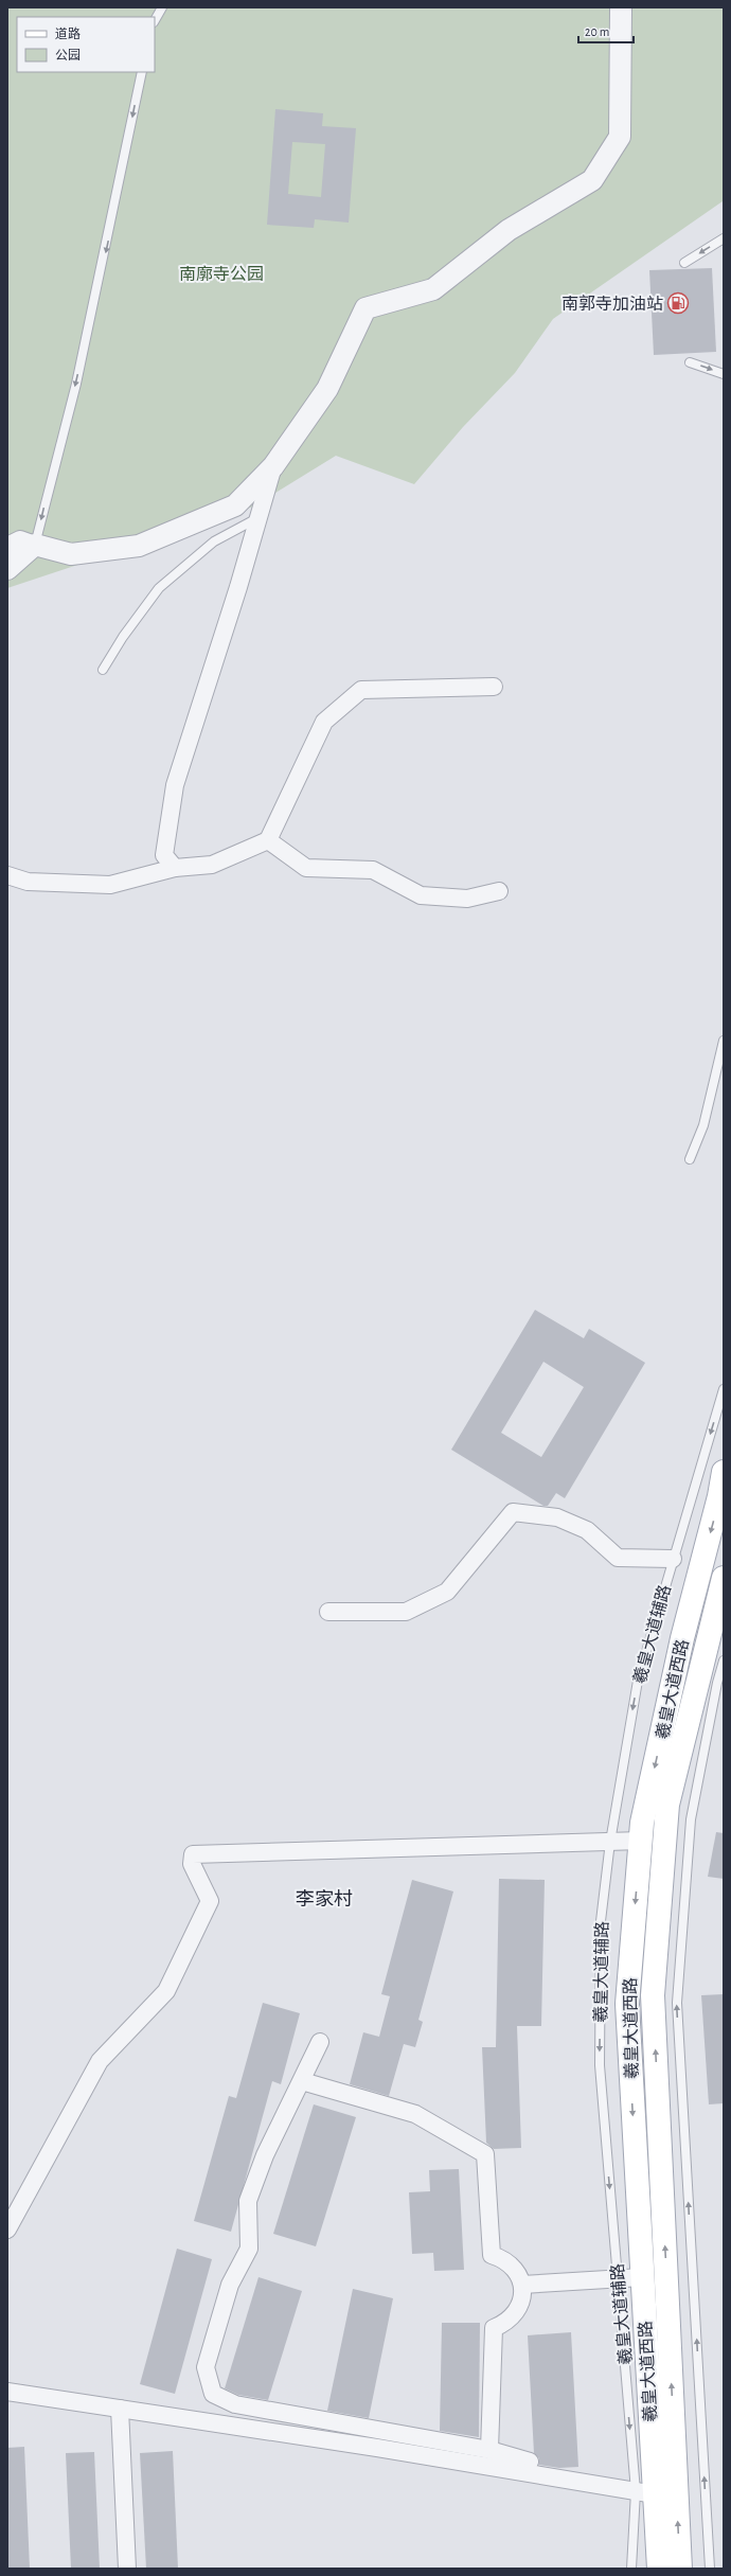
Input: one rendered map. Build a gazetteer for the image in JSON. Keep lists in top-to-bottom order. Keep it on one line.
{"streets":{"main road":["羲皇大道西路"],"lane":["羲皇大道辅路"]},"crossings":[["羲皇大道辅路","羲皇大道西路"]],"one_way":["羲皇大道辅路"],"districts":["李家村"],"parks":["南廓寺公园"],"places":{"fuel station":["南郭寺加油站"]},"legend":["道路","公园"],"scale_bar":"20 m"}
